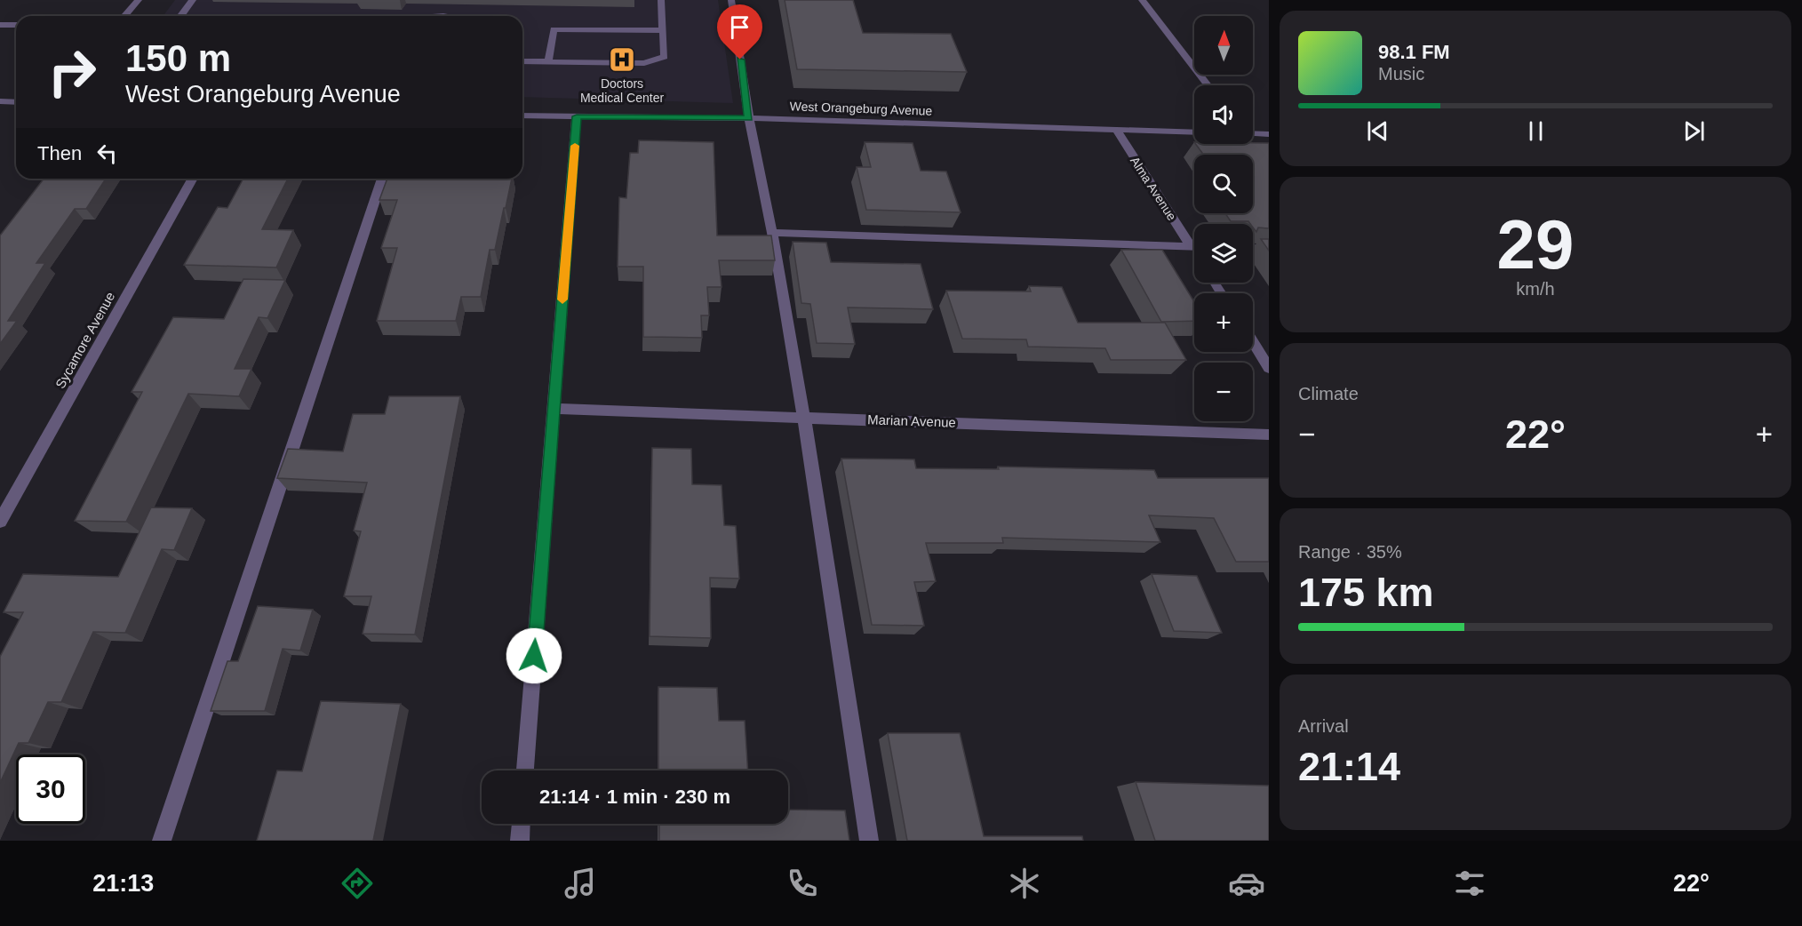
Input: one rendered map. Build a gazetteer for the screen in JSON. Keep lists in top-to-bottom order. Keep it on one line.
{"streets":{"street":["West Orangeburg Avenue","Alma Avenue","Sycamore Avenue","Marian Avenue"]},"crossings":[["West Orangeburg Avenue","Alma Avenue"]],"places":{"hospital":["Doctors Medical Center"]},"north":"top","page":{"map_buttons":["+","−"],"turn":["150 m","West Orangeburg Avenue"],"song":["98.1 FM","Music"],"then":"Then","tile":[["29","km/h"],"Climate",["Range · 35%","175 km"],["Arrival","21:14"]],"heat":["−","22°","+"],"limit":"30","trip":"21:14 · 1 min · 230 m","tabs":["21:13","22°"]}}
